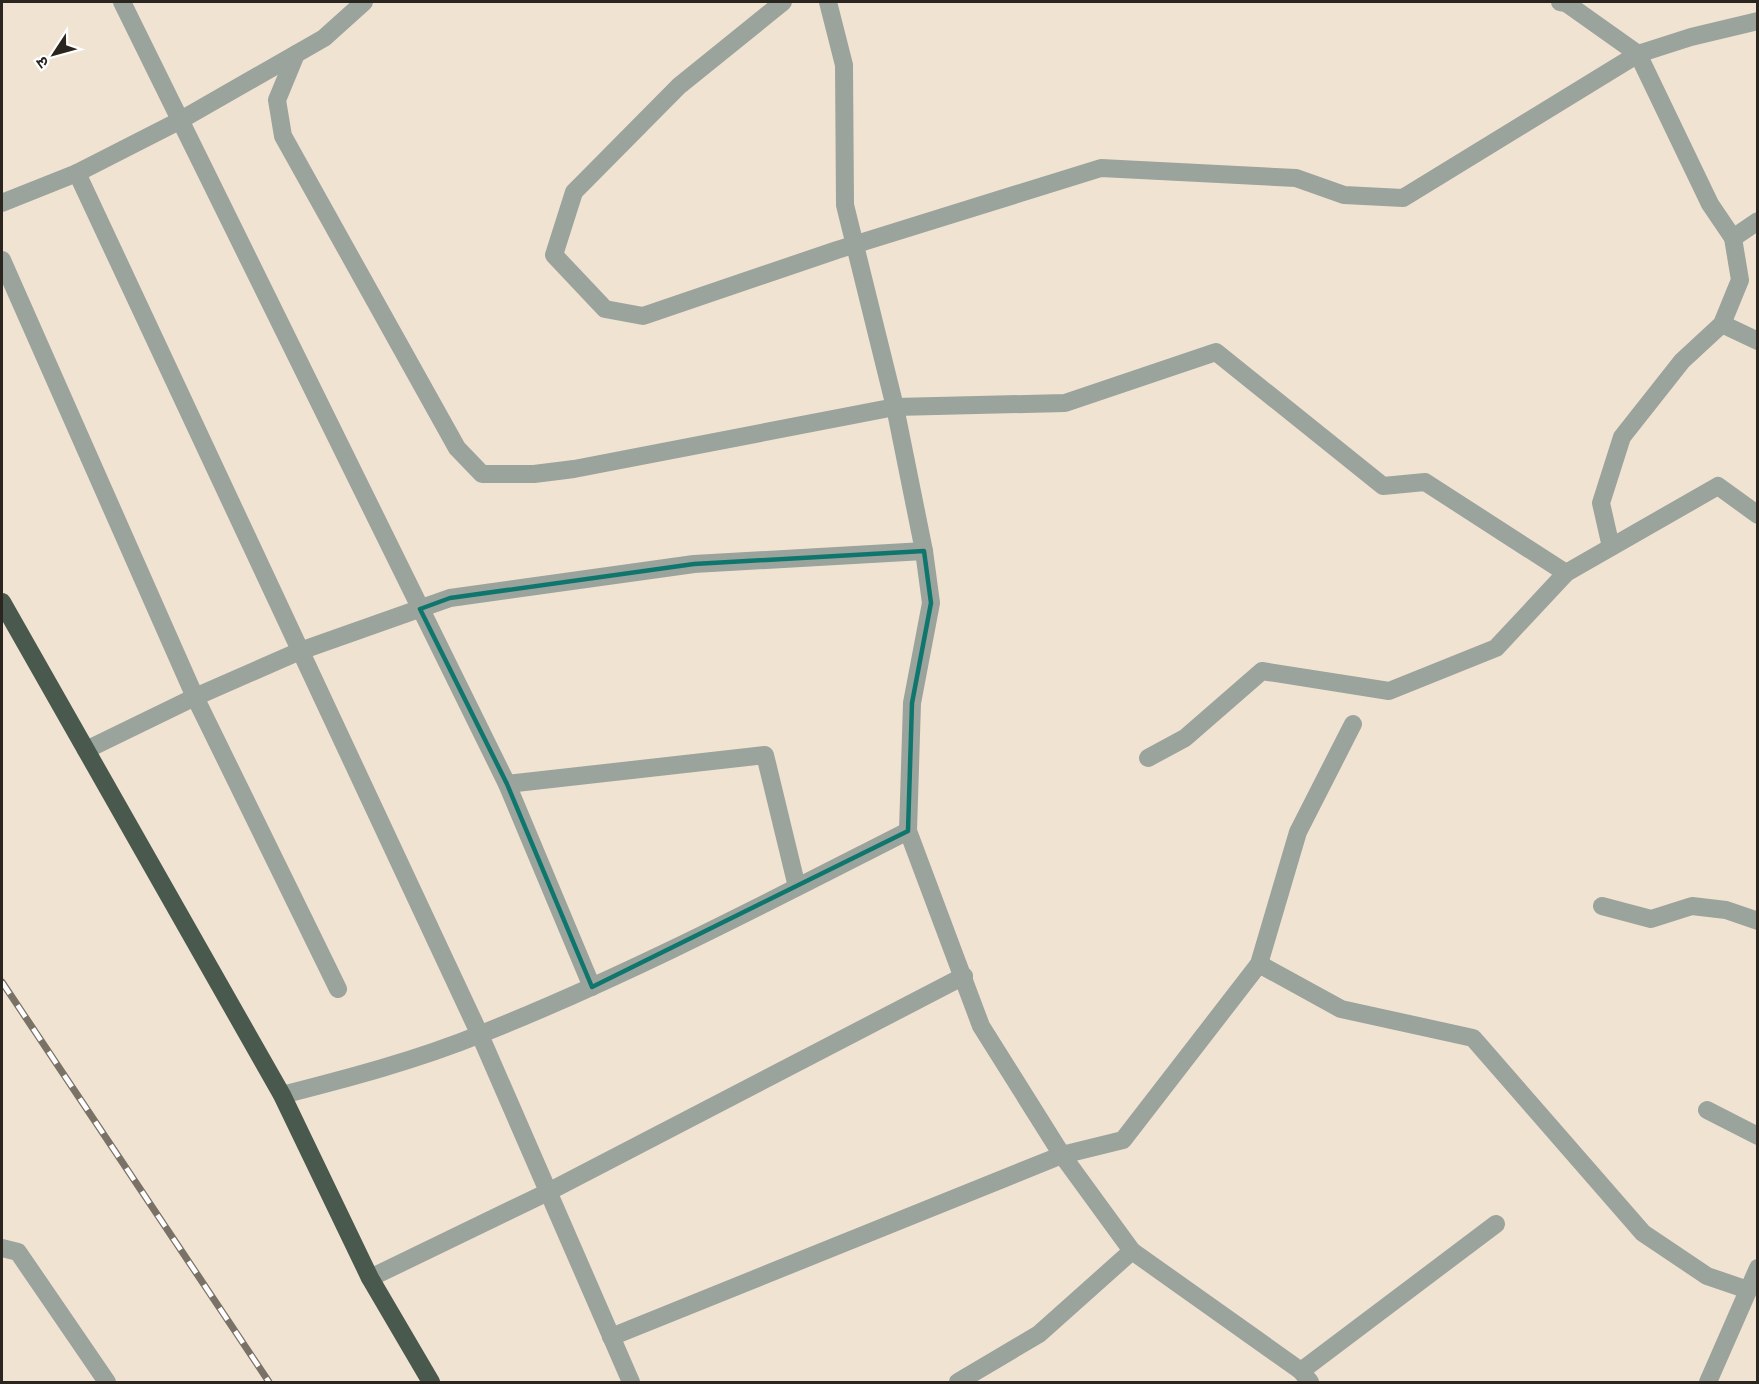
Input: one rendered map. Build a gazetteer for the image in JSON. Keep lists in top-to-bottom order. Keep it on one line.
{"north":"bottom left"}
